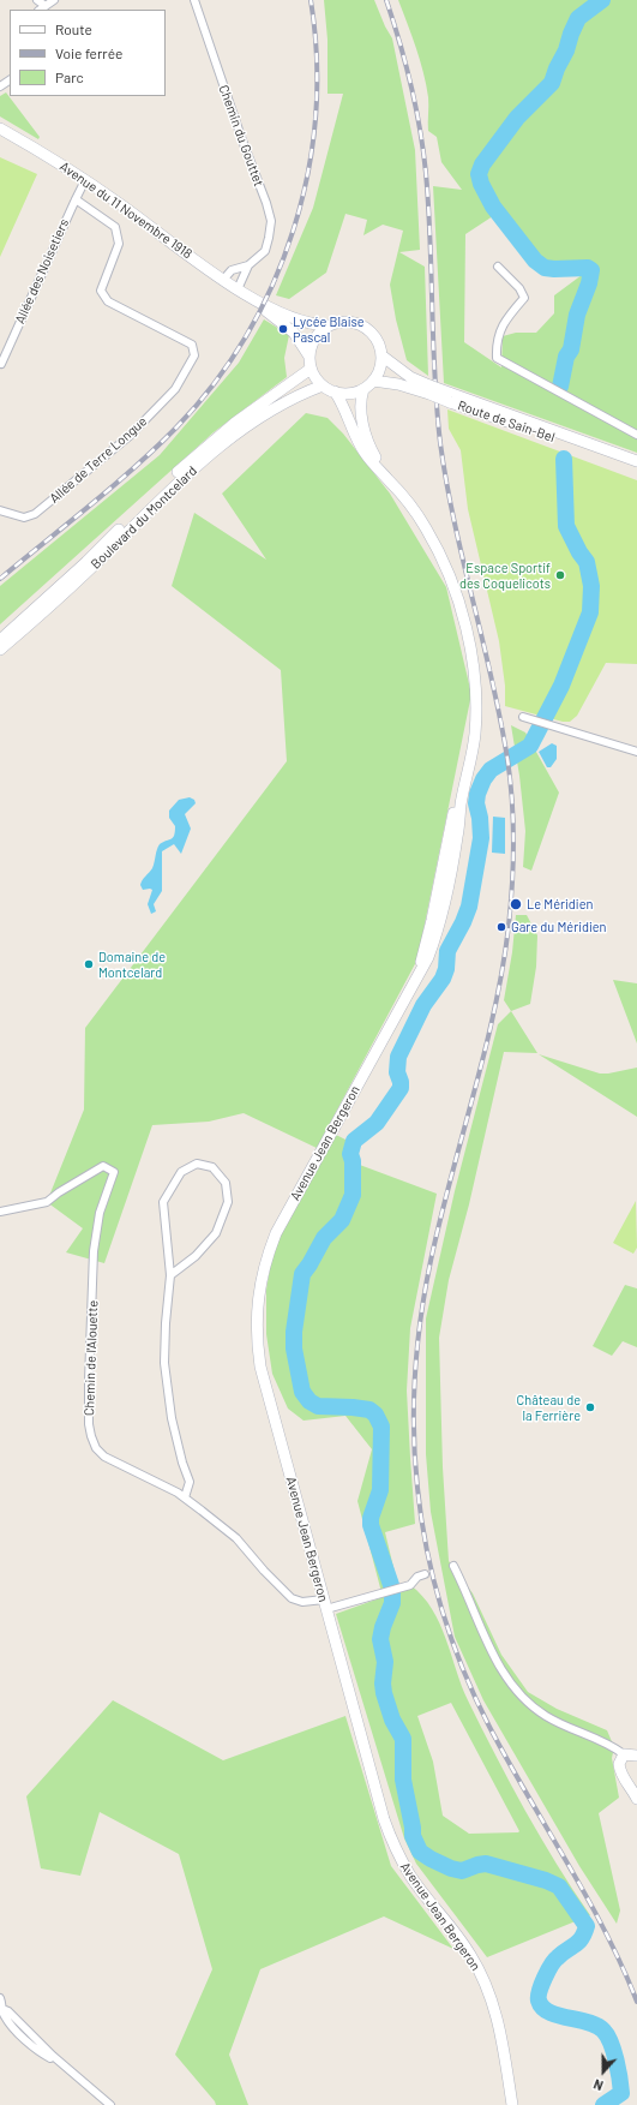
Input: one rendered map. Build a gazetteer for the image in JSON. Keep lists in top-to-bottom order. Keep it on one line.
{"streets":{"main road":["Avenue du 11 Novembre 1918","Route de Sain-Bel","Boulevard du Montcelard","Avenue Jean Bergeron"],"street":["Chemin du Gouttet","Allée des Noisetiers","Allée de Terre Longue","Chemin de l'Alouette"]},"crossings":[["Chemin du Gouttet","Avenue du 11 Novembre 1918"],["Avenue du 11 Novembre 1918","Allée des Noisetiers"],["Avenue du 11 Novembre 1918","Route de Sain-Bel"],["Avenue du 11 Novembre 1918","Boulevard du Montcelard"],["Avenue du 11 Novembre 1918","Avenue Jean Bergeron"],["Allée des Noisetiers","Allée de Terre Longue"],["Route de Sain-Bel","Boulevard du Montcelard"],["Route de Sain-Bel","Avenue Jean Bergeron"],["Boulevard du Montcelard","Avenue Jean Bergeron"],["Avenue Jean Bergeron","Chemin de l'Alouette"]],"places":["Lycée Blaise Pascal","Espace Sportif des Coquelicots","Le Méridien","Gare du Méridien","Domaine de Montcelard","Château de la Ferrière"],"legend":["Route","Voie ferrée","Parc"],"north":"bottom"}
